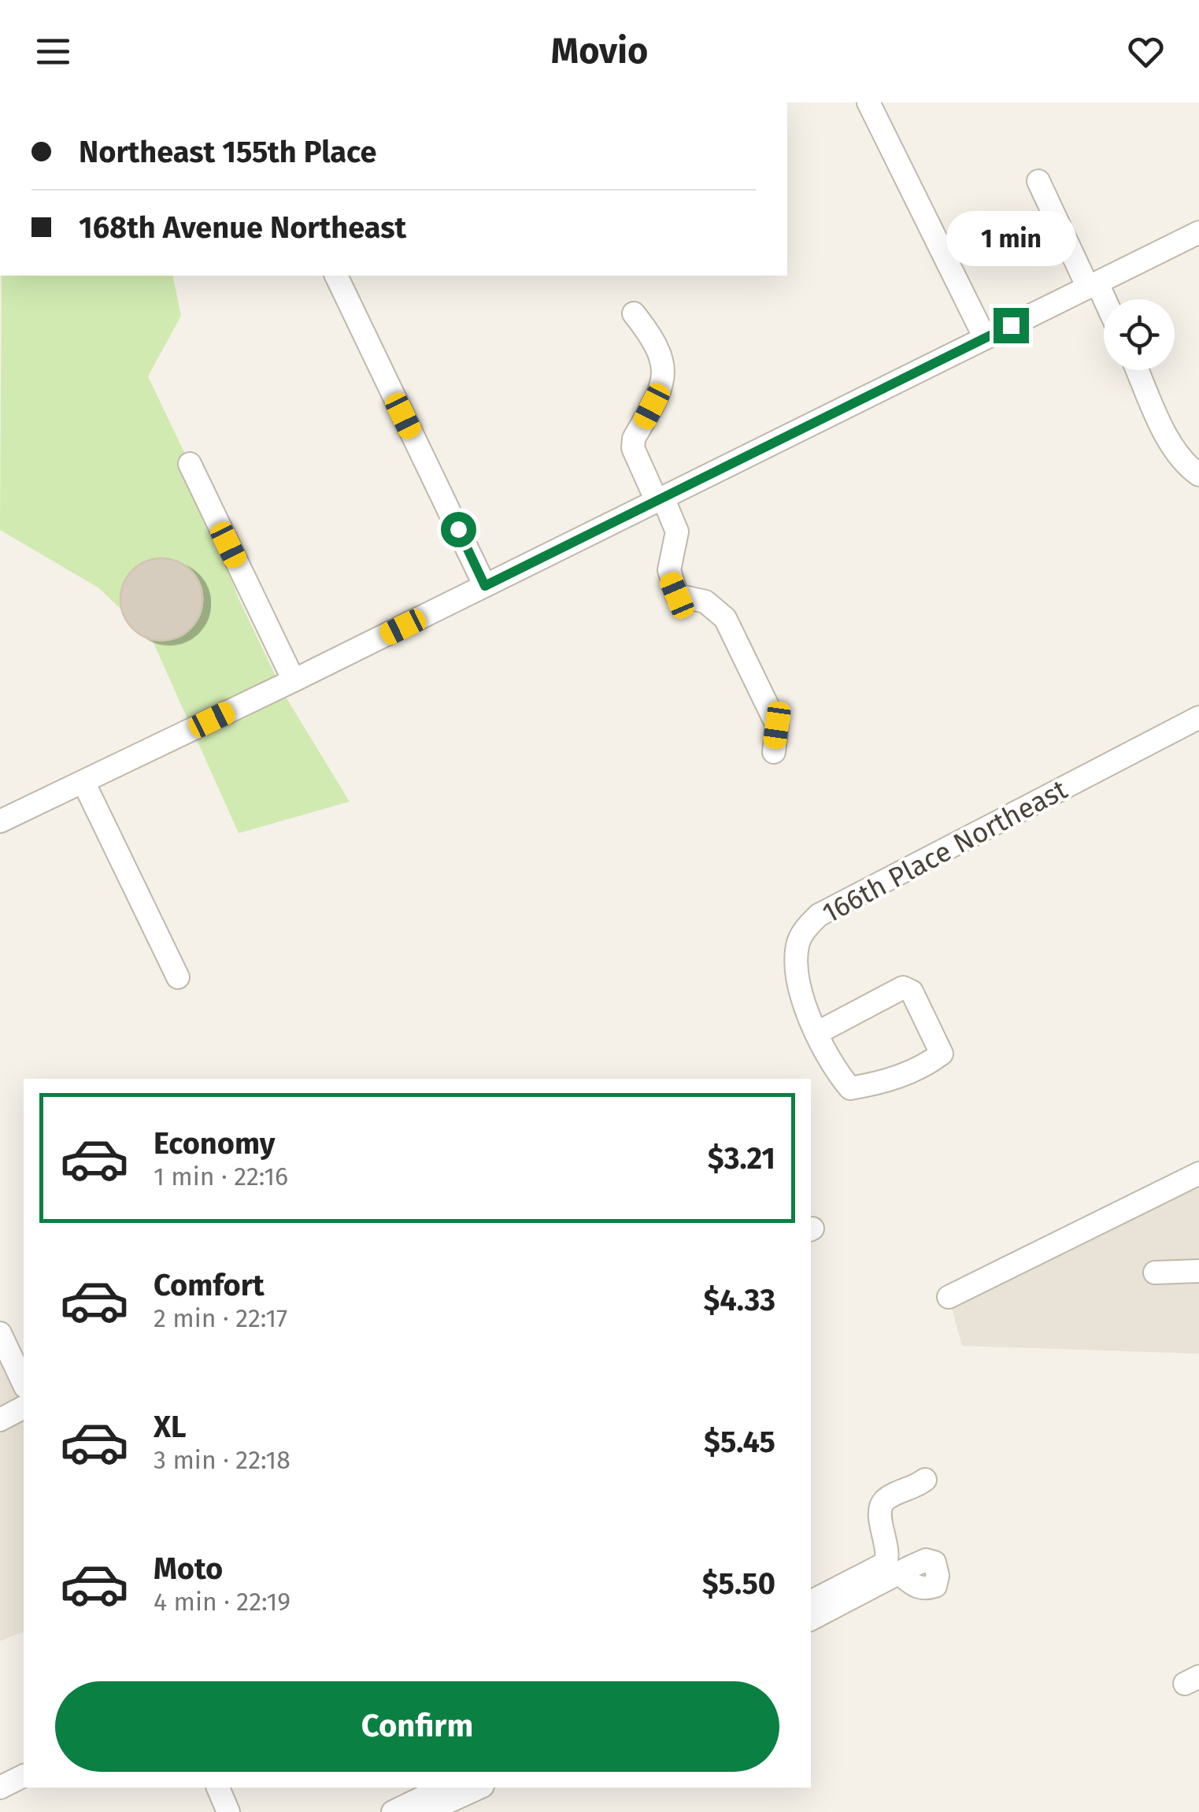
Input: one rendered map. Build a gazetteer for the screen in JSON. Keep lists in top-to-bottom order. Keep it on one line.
{"streets":{"street":["166th Place Northeast"]},"page":{"header":"Movio","banner":["Northeast 155th Place","168th Avenue Northeast"],"bubble":"1 min","list":[{"name":"Economy","note":"1 min · 22:16","value":"$3.21"},{"name":"Comfort","note":"2 min · 22:17","value":"$4.33"},{"name":"XL","note":"3 min · 22:18","value":"$5.45"},{"name":"Moto","note":"4 min · 22:19","value":"$5.50"}],"buttons":"Confirm"}}
